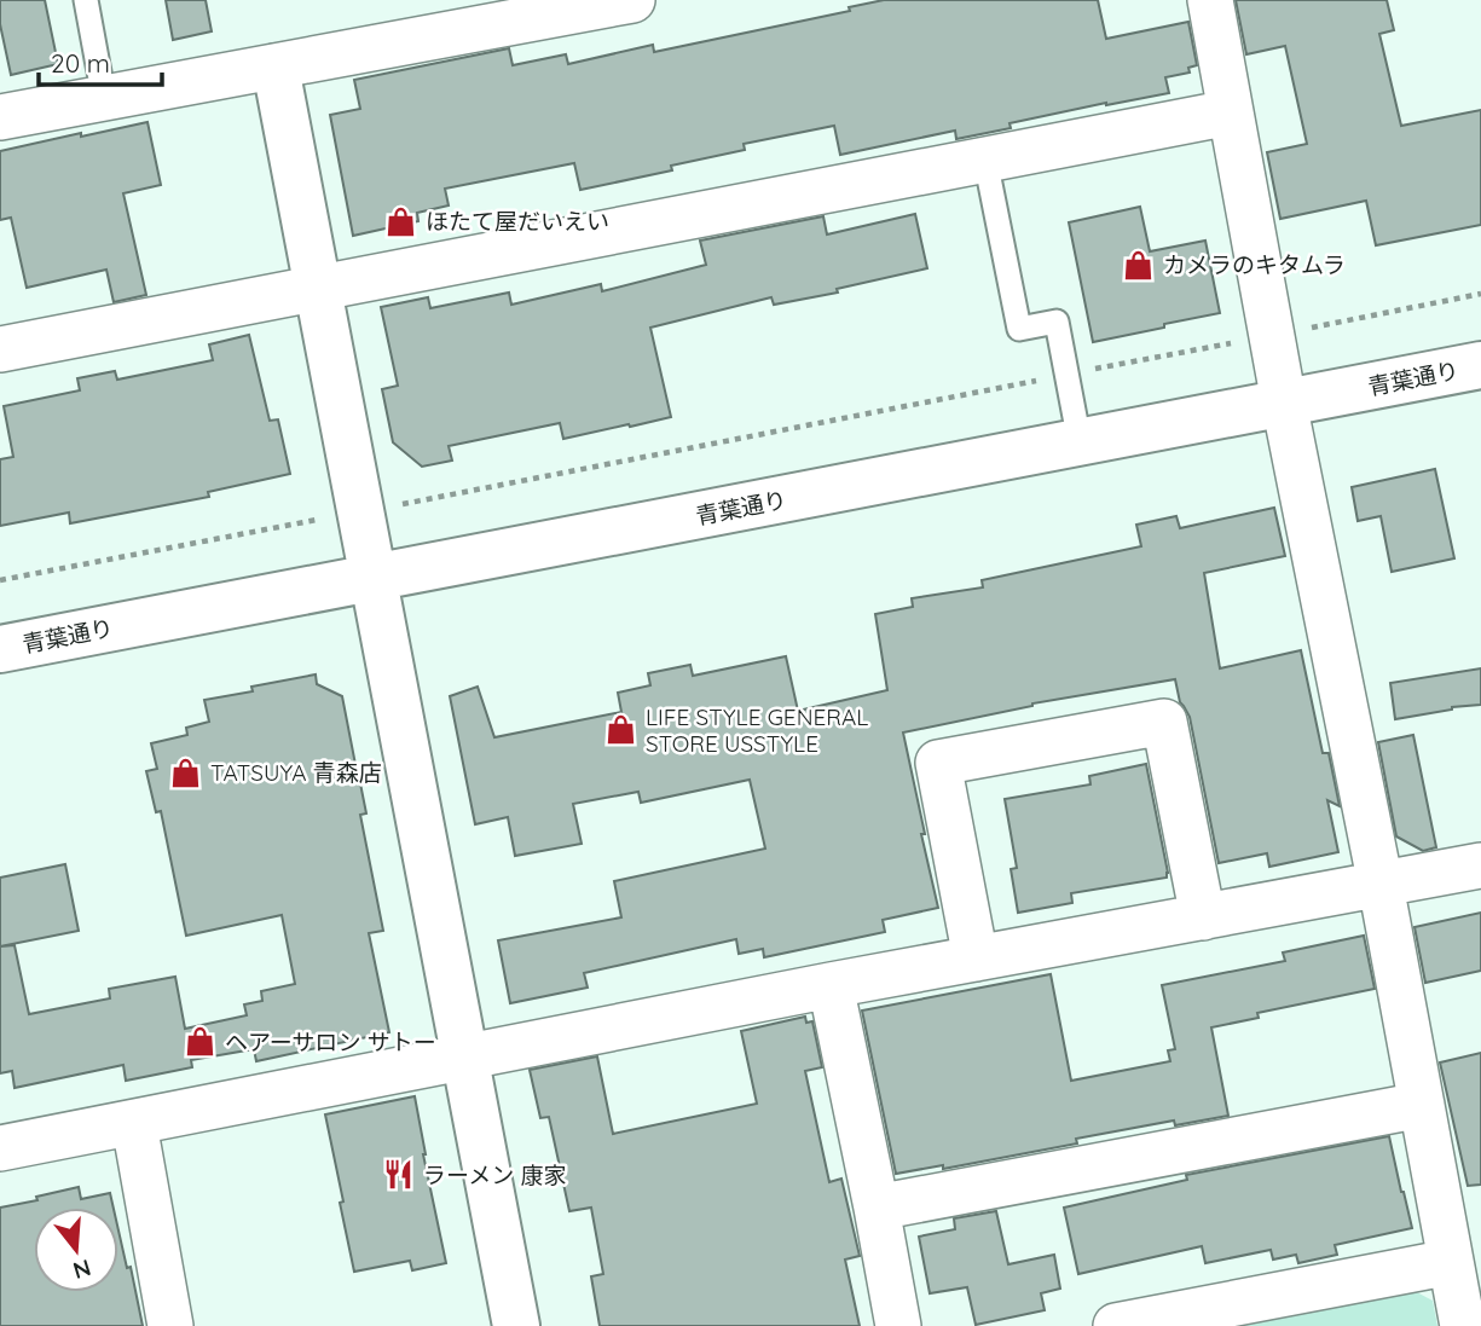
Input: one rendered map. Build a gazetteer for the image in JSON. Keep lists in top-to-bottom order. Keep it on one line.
{"streets":{"street":["青葉通り"]},"places":{"shop":["ほたて屋だいえい","カメラのキタムラ","LIFE STYLE GENERAL STORE USSTYLE","TATSUYA 青森店","ヘアーサロン サトー"],"restaurant":["ラーメン 康家"]},"scale_bar":"20 m","north":"bottom"}
